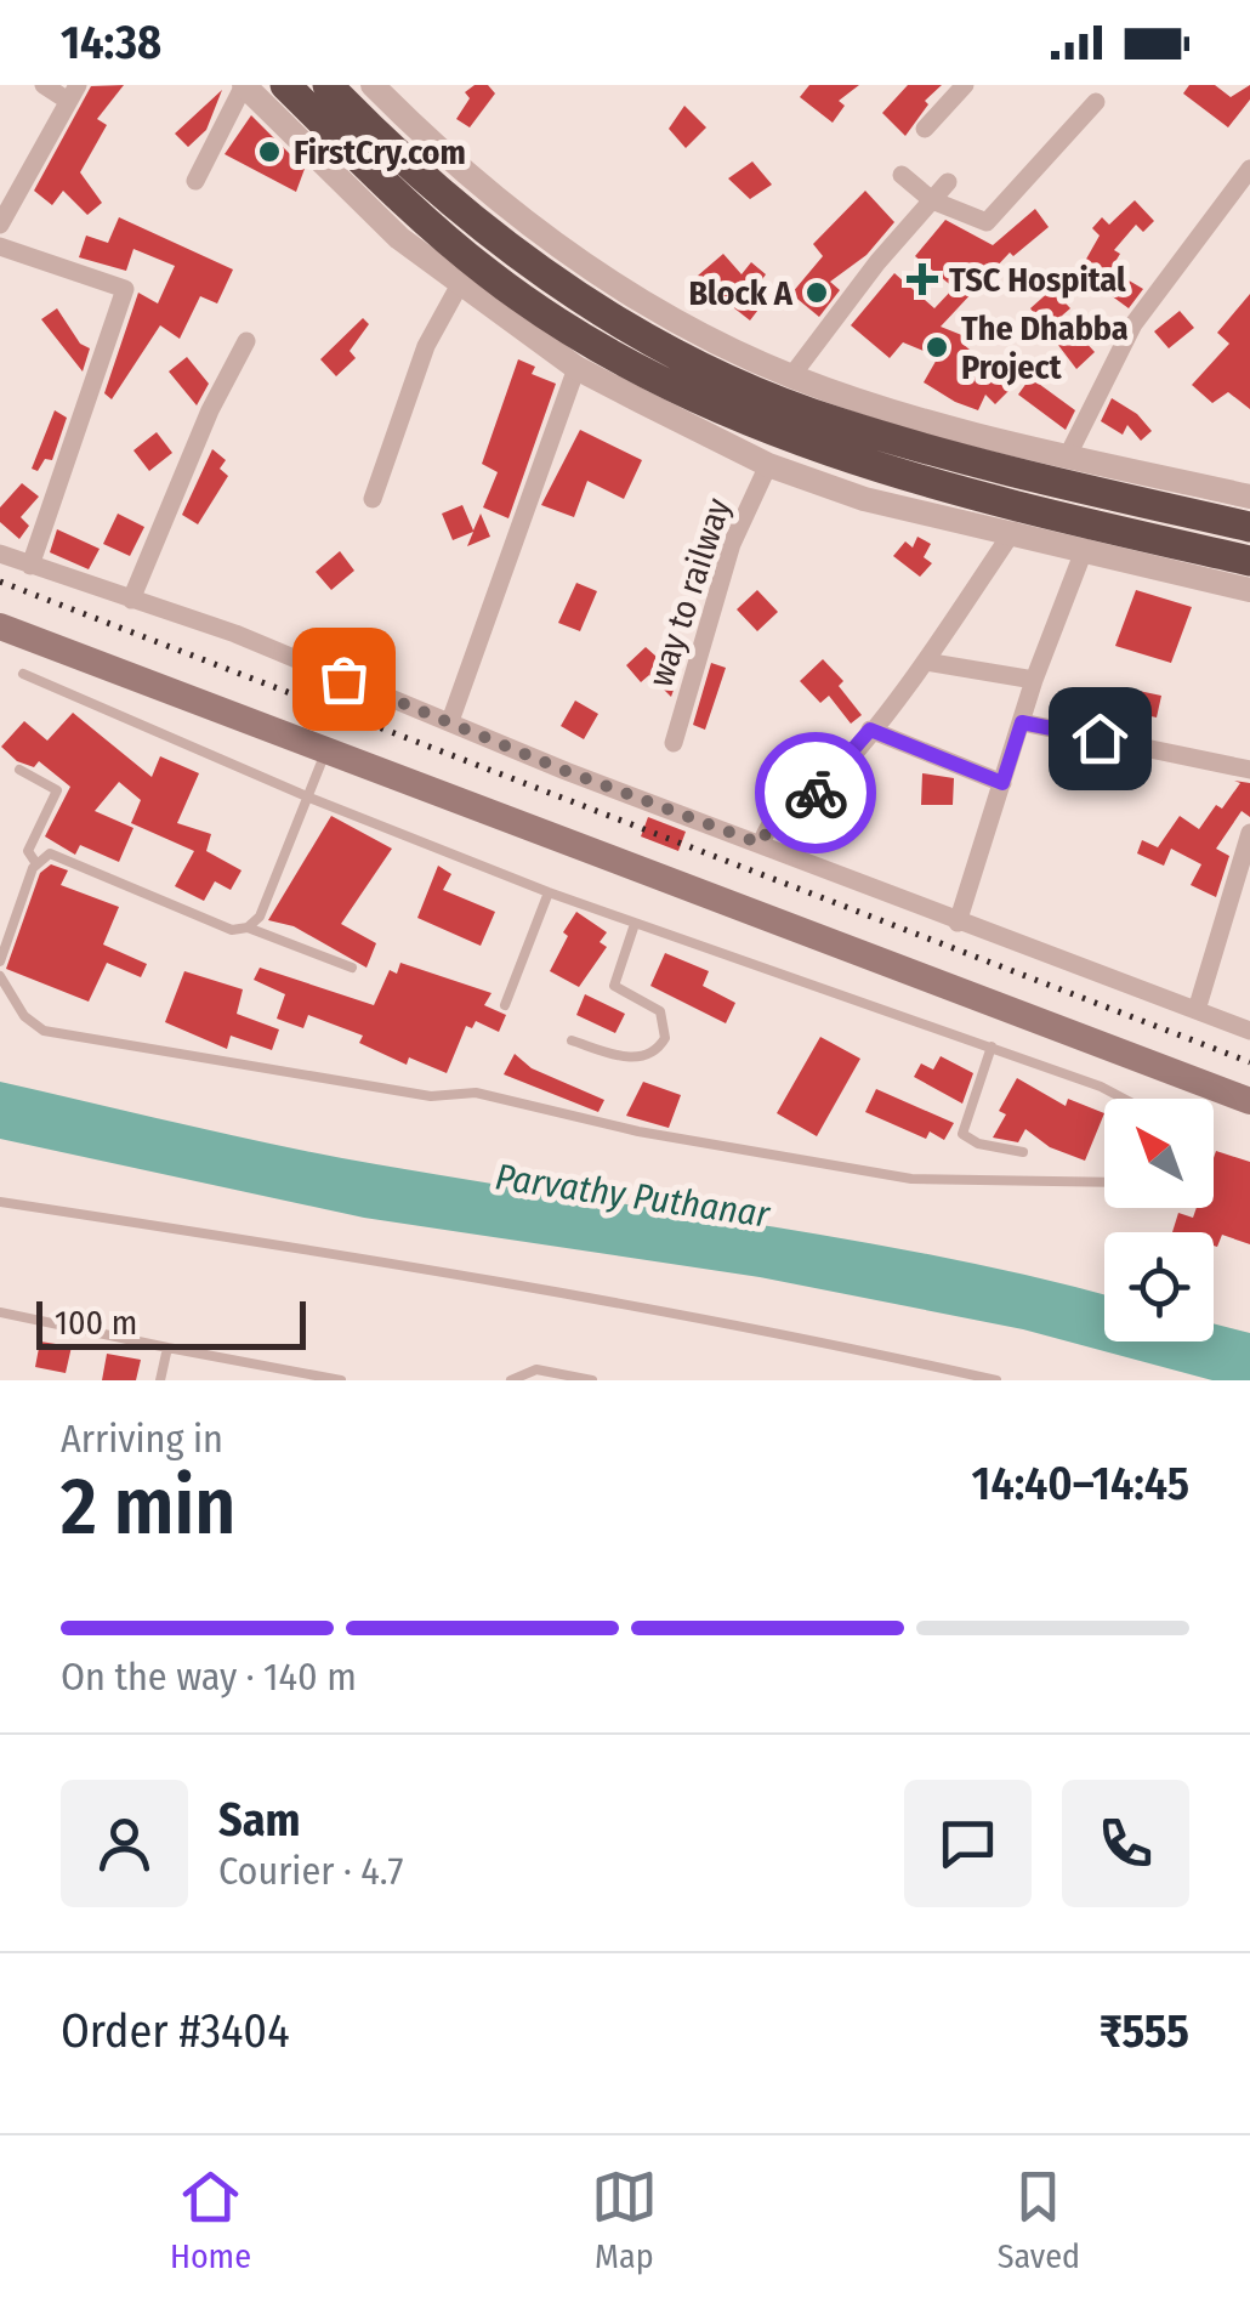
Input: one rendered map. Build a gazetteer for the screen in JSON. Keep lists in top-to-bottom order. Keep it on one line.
{"streets":{"street":["way to railway"]},"water":["Parvathy Puthanar"],"places":{"other":["FirstCry.com","Block A","The Dhabba Project"],"health":["TSC Hospital"]},"scale_bar":"100 m","north":"top left","page":{"status":"14:38","scale":"100 m","heading":["2 min","Arriving in","14:40–14:45"],"panel":["Sam","Courier · 4.7","Order #3404","₹555"],"bar":"On the way · 140 m","tabs":["Home","Map","Saved"]}}
